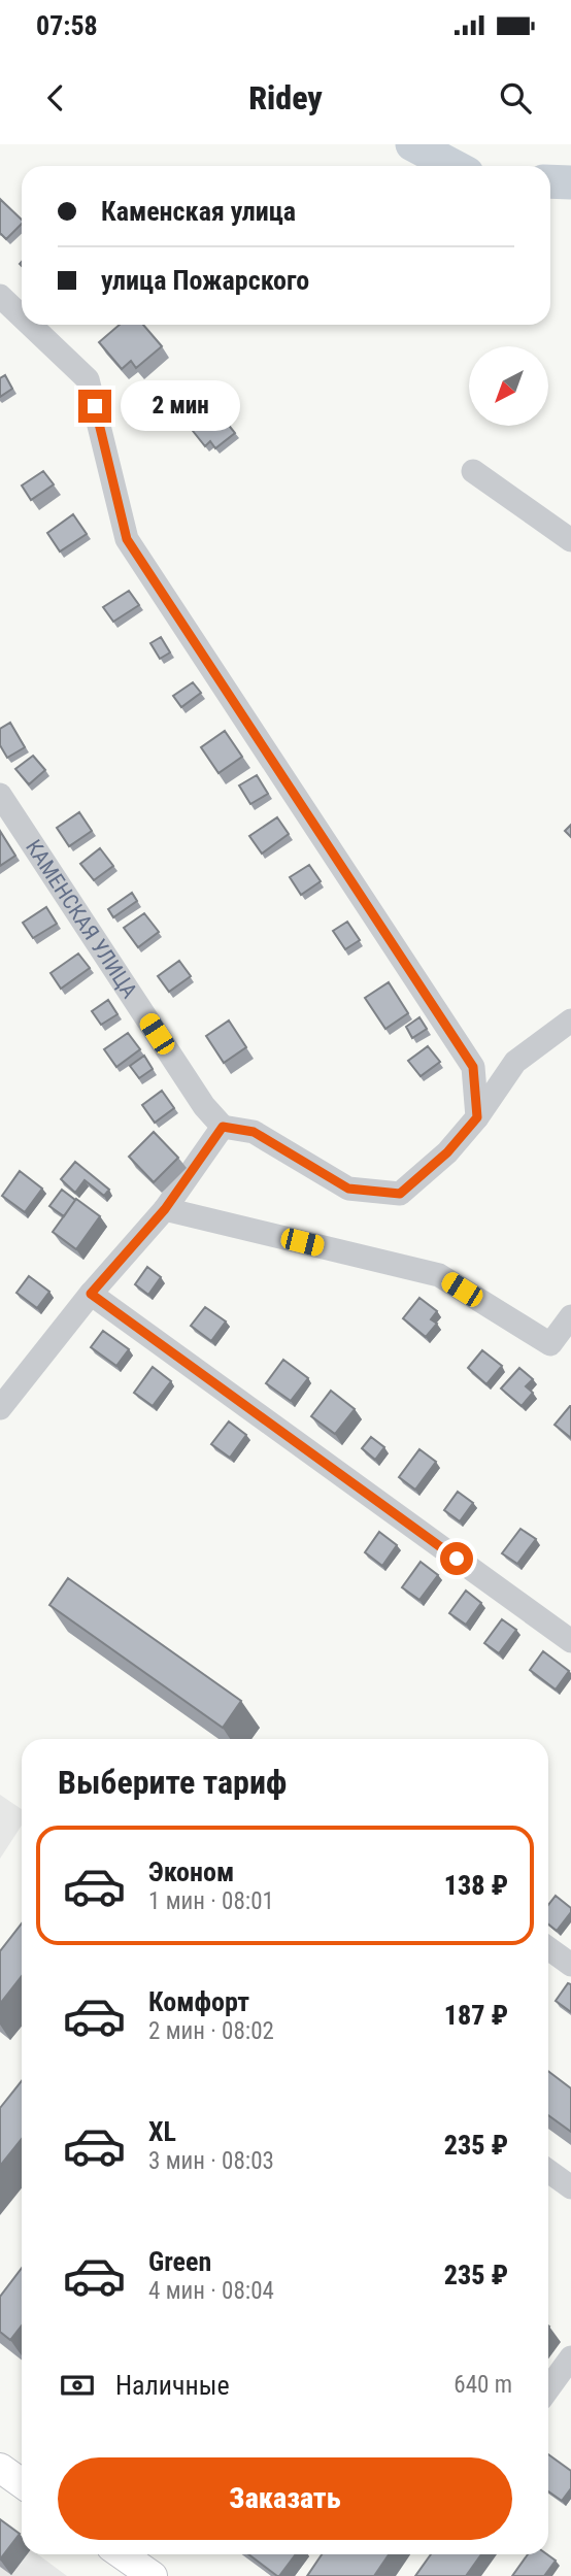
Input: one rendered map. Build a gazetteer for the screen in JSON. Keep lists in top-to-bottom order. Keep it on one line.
{"streets":{"street":["КАМЕНСКАЯ УЛИЦА"]},"north":"bottom left","page":{"status":"07:58","header":"Ridey","banner":["Каменская улица","улица Пожарского"],"bubble":"2 мин","heading":"Выберите тариф","list":[{"name":"Эконом","note":"1 мин · 08:01","value":"138 ₽"},{"name":"Комфорт","note":"2 мин · 08:02","value":"187 ₽"},{"name":"XL","note":"3 мин · 08:03","value":"235 ₽"},{"name":"Green","note":"4 мин · 08:04","value":"235 ₽"}],"pay":["Наличные","640 m"],"buttons":"Заказать"}}
